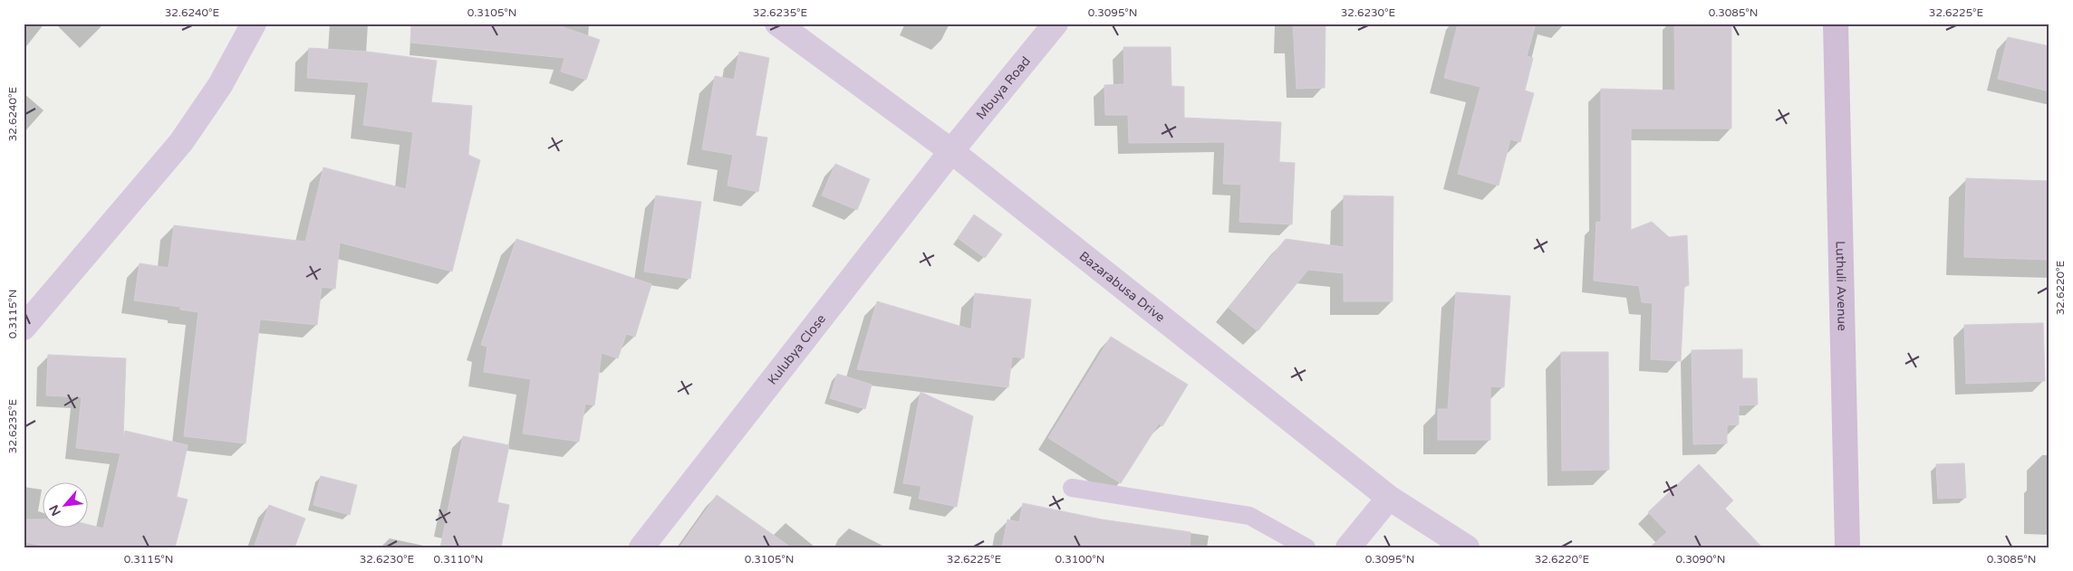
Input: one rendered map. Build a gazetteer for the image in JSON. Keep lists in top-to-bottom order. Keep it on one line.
{"streets":{"street":["Mbuya Road","Bazarabusa Drive","Luthuli Avenue","Kulubya Close"]},"crossings":[["Mbuya Road","Bazarabusa Drive"],["Mbuya Road","Kulubya Close"],["Bazarabusa Drive","Kulubya Close"]],"north":"bottom left","coordinates":["32.6240°E","0.3105°N","32.6235°E","0.3095°N","32.6230°E","0.3085°N","32.6225°E","32.6220°E","0.3115°N","0.3110°N","0.3100°N","0.3090°N"]}
